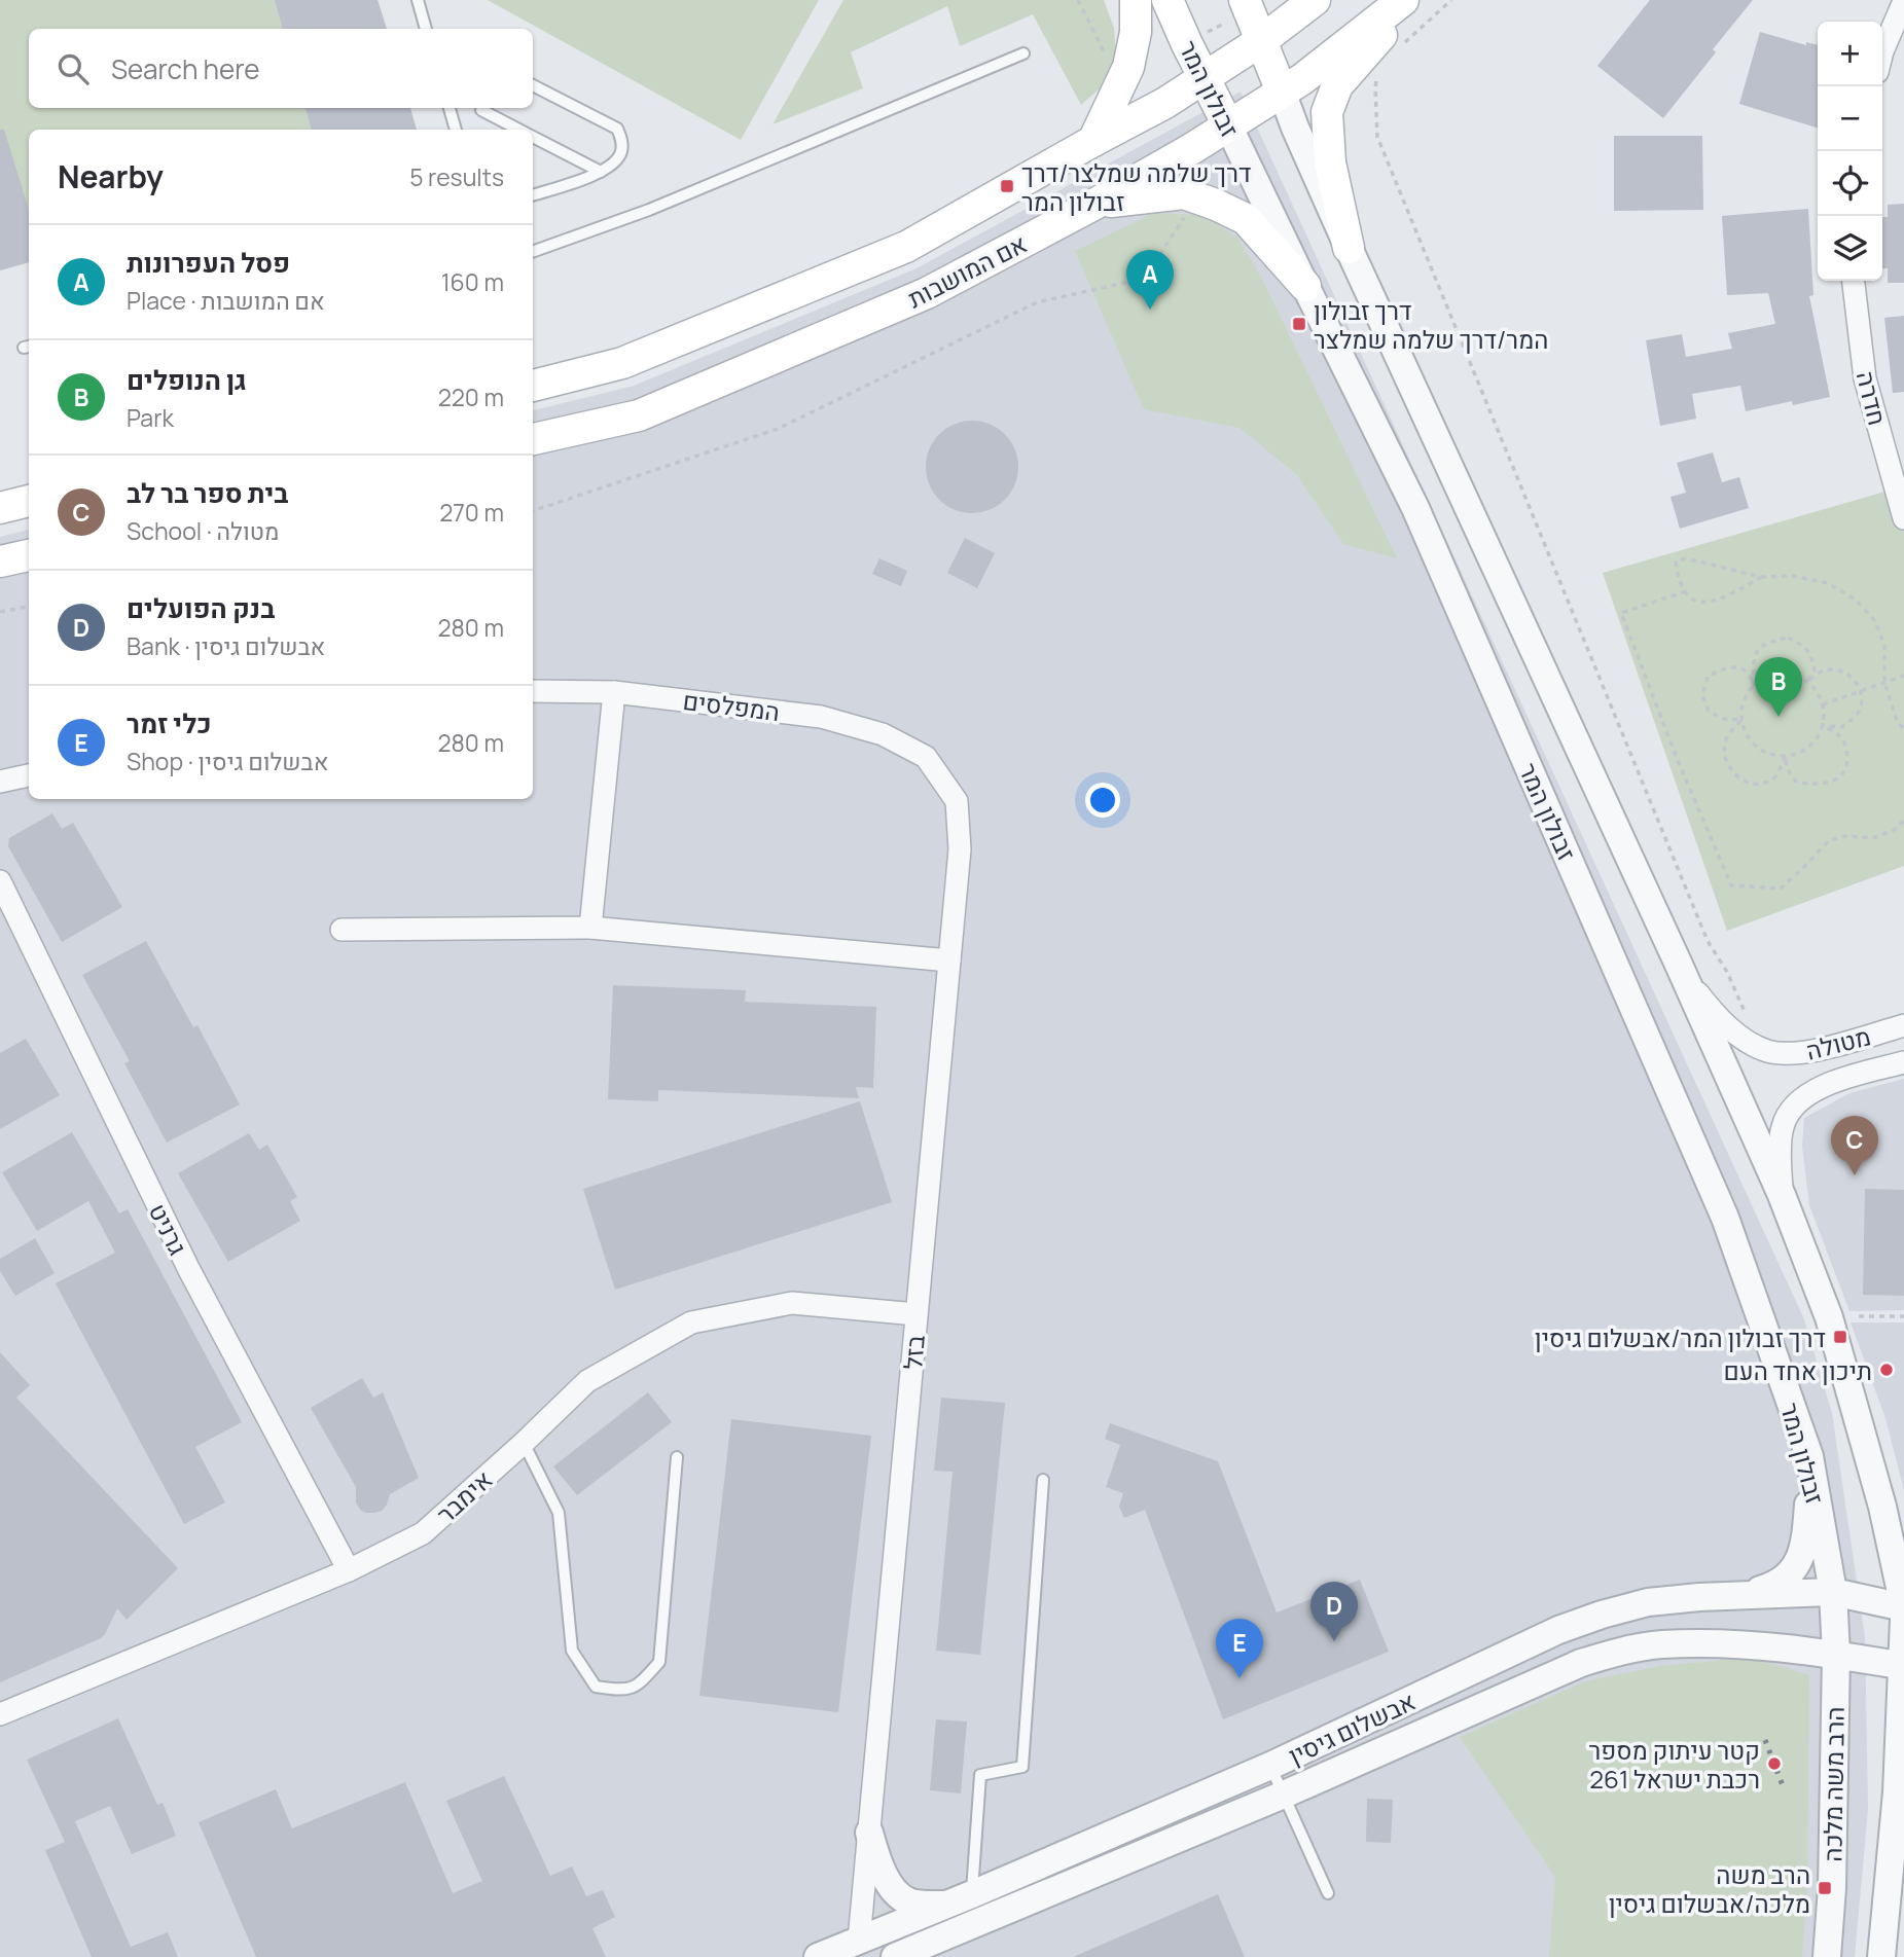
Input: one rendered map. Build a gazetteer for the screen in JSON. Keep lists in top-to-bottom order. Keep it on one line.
{"streets":{"main road":["זבולון המר","אם המושבות"],"street":["חדרה","המפלסים","מטולה","גרניט","בזל","אימבר","אבשלום גיסין","הרב משה מלכה"]},"crossings":[["זבולון המר","אם המושבות"],["זבולון המר","אבשלום גיסין"],["זבולון המר","הרב משה מלכה"],["המפלסים","בזל"],["גרניט","אימבר"],["בזל","אימבר"],["בזל","אבשלום גיסין"],["אבשלום גיסין","הרב משה מלכה"]],"places":{"transit":["דרך שלמה שמלצר/דרך זבולון המר","דרך זבולון המר/דרך שלמה שמלצר","דרך זבולון המר/אבשלום גיסין","הרב משה מלכה/אבשלום גיסין"],"other":["תיכון אחד העם","קטר עיתוק מספר 261 רכבת ישראל"]},"page":{"map_buttons":["+","−"],"search":"Search here","heading":["Nearby","5 results"],"list":[{"mark":"A","name":"פסל העפרונות","note":"Place · אם המושבות","value":"160 m"},{"mark":"B","name":"גן הנופלים","note":"Park","value":"220 m"},{"mark":"C","name":"בית ספר בר לב","note":"School · מטולה","value":"270 m"},{"mark":"D","name":"בנק הפועלים","note":"Bank · אבשלום גיסין","value":"280 m"},{"mark":"E","name":"כלי זמר","note":"Shop · אבשלום גיסין","value":"280 m"}],"pins":["A","B","C","D","E"]}}
